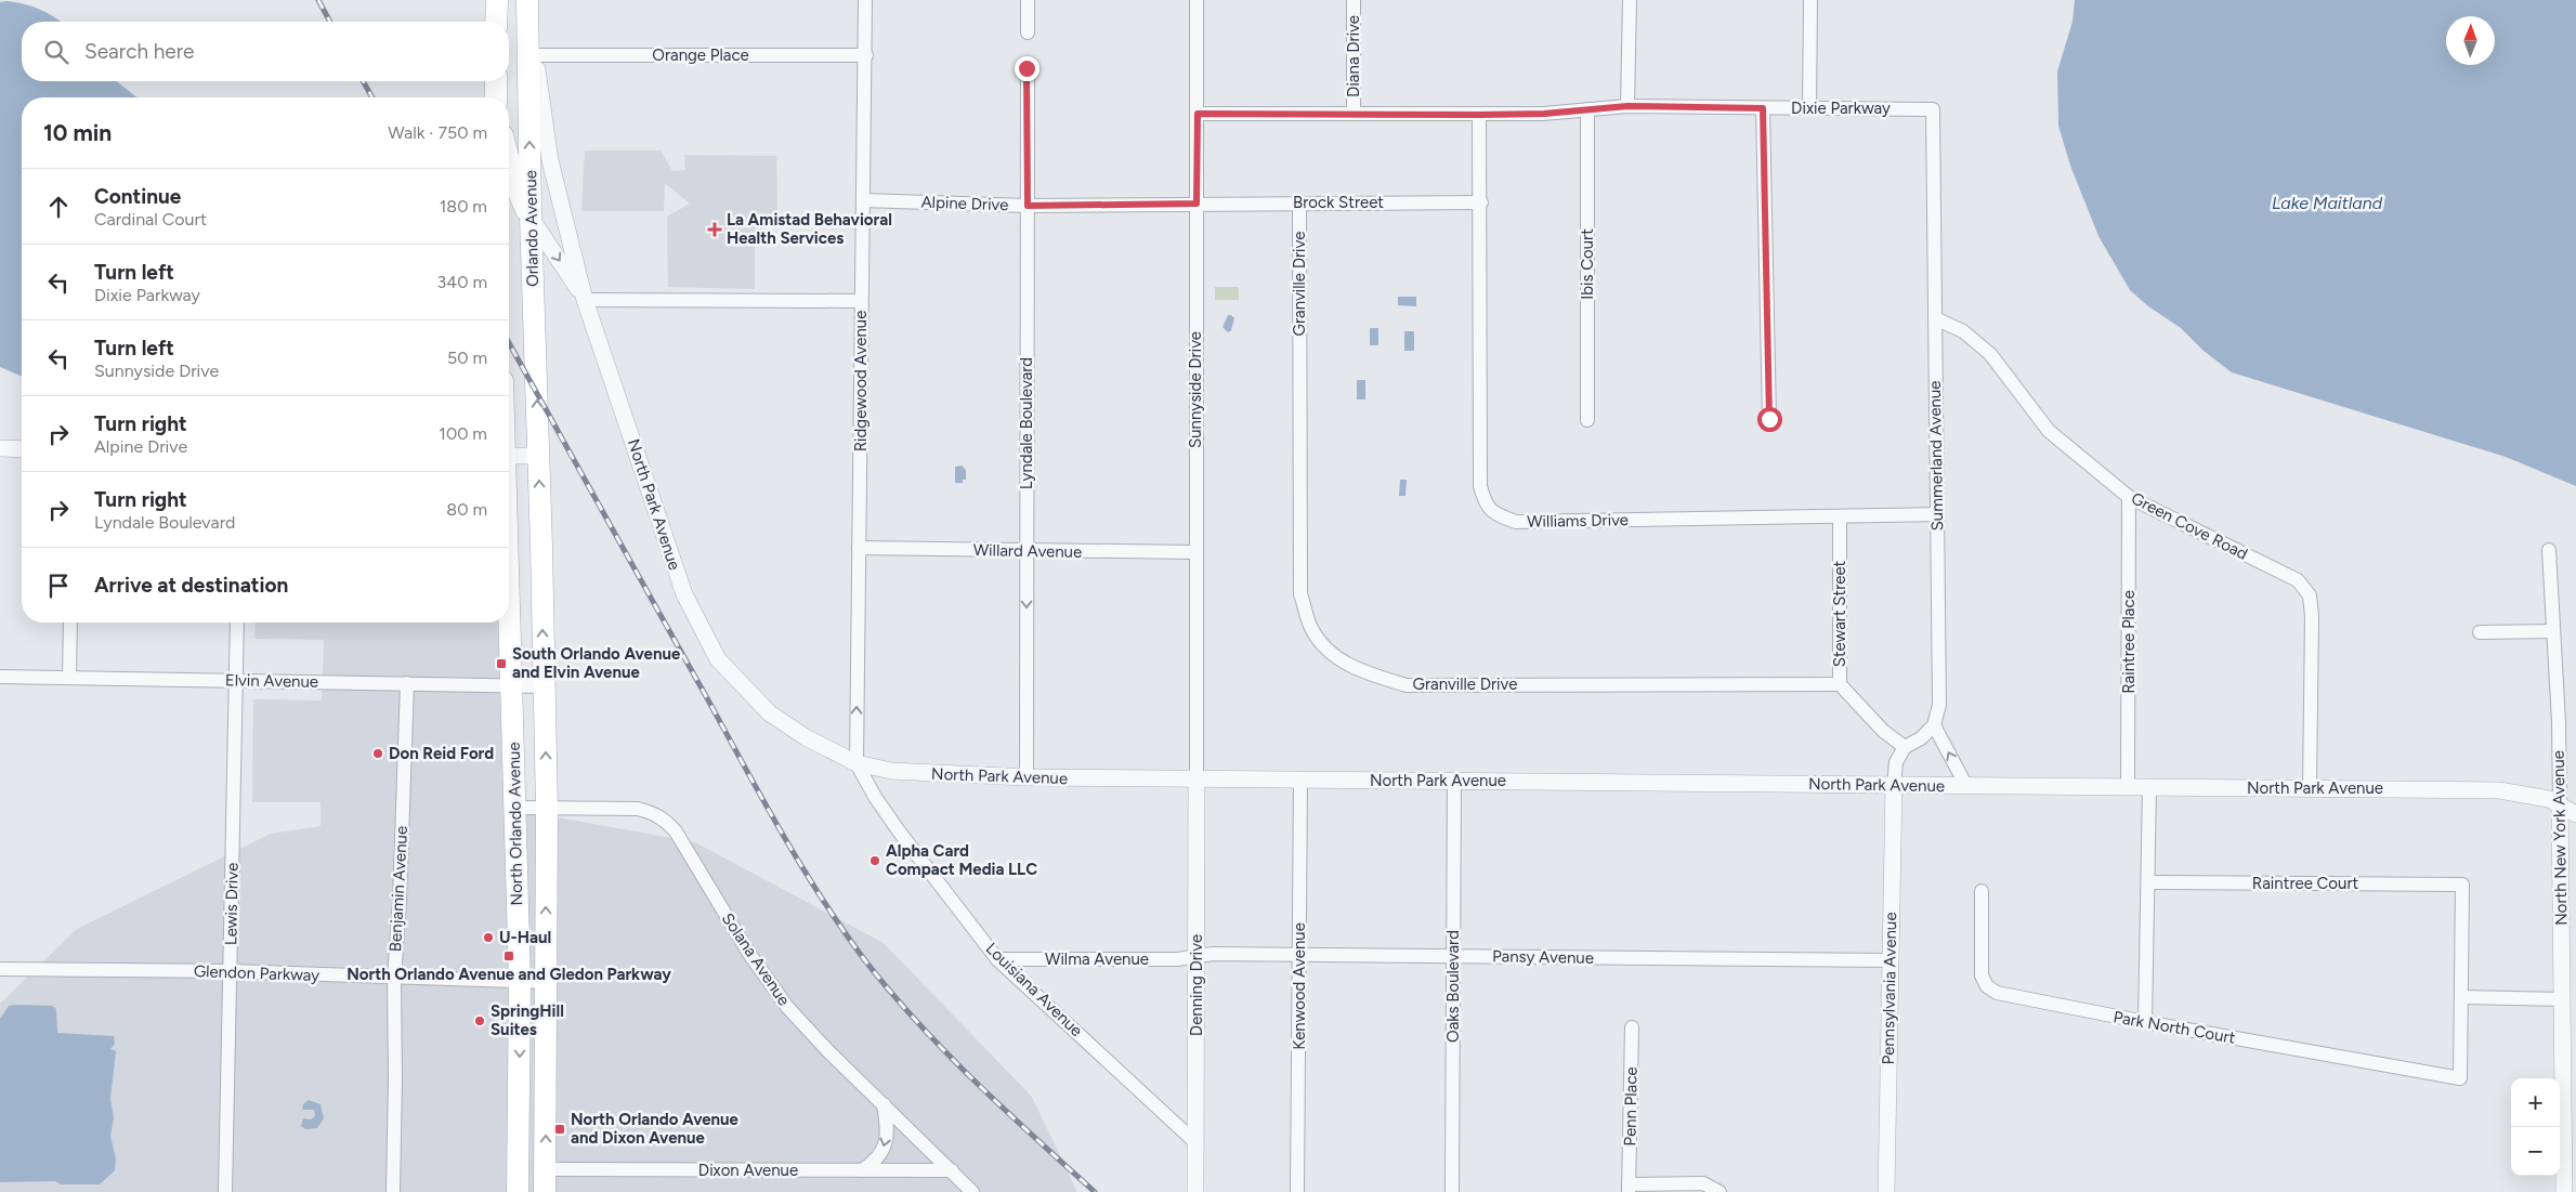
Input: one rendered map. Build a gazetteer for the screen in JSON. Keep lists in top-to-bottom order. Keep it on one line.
{"streets":{"main road":["Orlando Avenue","North Orlando Avenue"],"street":["Orange Place","Diana Drive","Dixie Parkway","Brock Street","Alpine Drive","Ibis Court","Granville Drive","Ridgewood Avenue","Sunnyside Drive","Lyndale Boulevard","Summerland Avenue","North Park Avenue","Williams Drive","Green Cove Road","Willard Avenue","Stewart Street","Raintree Place","Elvin Avenue","North New York Avenue","Raintree Court","Benjamin Avenue","Lewis Drive","Pansy Avenue","Solana Avenue","Wilma Avenue","Glendon Parkway","Denning Drive","Kenwood Avenue","Oaks Boulevard","Pennsylvania Avenue","Louisiana Avenue","Park North Court","Penn Place","Dixon Avenue"]},"crossings":[["Orange Place","Ridgewood Avenue"],["Orange Place","North Park Avenue"],["Diana Drive","Dixie Parkway"],["Dixie Parkway","Ibis Court"],["Dixie Parkway","Sunnyside Drive"],["Dixie Parkway","Summerland Avenue"],["Dixie Parkway","Williams Drive"],["Brock Street","Alpine Drive"],["Brock Street","Granville Drive"],["Brock Street","Sunnyside Drive"],["Brock Street","Williams Drive"],["Alpine Drive","Ridgewood Avenue"],["Alpine Drive","Sunnyside Drive"],["Alpine Drive","Lyndale Boulevard"],["Orlando Avenue","North Park Avenue"],["Orlando Avenue","North Orlando Avenue"],["Granville Drive","Stewart Street"],["Ridgewood Avenue","North Park Avenue"],["Ridgewood Avenue","Willard Avenue"],["Ridgewood Avenue","Louisiana Avenue"],["Sunnyside Drive","North Park Avenue"],["Sunnyside Drive","Willard Avenue"],["Sunnyside Drive","Denning Drive"],["Lyndale Boulevard","North Park Avenue"],["Lyndale Boulevard","Willard Avenue"],["Summerland Avenue","Williams Drive"],["Summerland Avenue","Green Cove Road"],["North Park Avenue","Green Cove Road"],["North Park Avenue","Raintree Place"],["North Park Avenue","North New York Avenue"],["North Park Avenue","Denning Drive"],["North Park Avenue","Kenwood Avenue"],["North Park Avenue","Oaks Boulevard"],["North Park Avenue","Pennsylvania Avenue"],["North Park Avenue","Louisiana Avenue"],["Williams Drive","Stewart Street"],["Green Cove Road","Raintree Place"],["Elvin Avenue","North Orlando Avenue"],["Elvin Avenue","Benjamin Avenue"],["Elvin Avenue","Lewis Drive"],["North Orlando Avenue","Solana Avenue"],["North Orlando Avenue","Glendon Parkway"],["North Orlando Avenue","Dixon Avenue"],["Raintree Court","Park North Court"],["Benjamin Avenue","Glendon Parkway"],["Lewis Drive","Glendon Parkway"],["Pansy Avenue","Wilma Avenue"],["Pansy Avenue","Denning Drive"],["Pansy Avenue","Kenwood Avenue"],["Pansy Avenue","Oaks Boulevard"],["Pansy Avenue","Pennsylvania Avenue"],["Solana Avenue","Dixon Avenue"],["Wilma Avenue","Denning Drive"],["Wilma Avenue","Louisiana Avenue"],["Denning Drive","Louisiana Avenue"]],"one_way":["Orlando Avenue"],"water":["Lake Maitland"],"places":{"health":["La Amistad Behavioral Health Services"],"transit":["South Orlando Avenue and Elvin Avenue","North Orlando Avenue and Gledon Parkway","North Orlando Avenue and Dixon Avenue"],"other":["Don Reid Ford","Alpha Card Compact Media LLC","U-Haul","SpringHill Suites"]},"north":"top","page":{"search":"Search here","heading":["10 min","Walk · 750 m"],"list":[["Continue","Cardinal Court","180 m"],["Turn left","Dixie Parkway","340 m"],["Turn left","Sunnyside Drive","50 m"],["Turn right","Alpine Drive","100 m"],["Turn right","Lyndale Boulevard","80 m"],"Arrive at destination"],"map_buttons":["+","−"]}}
